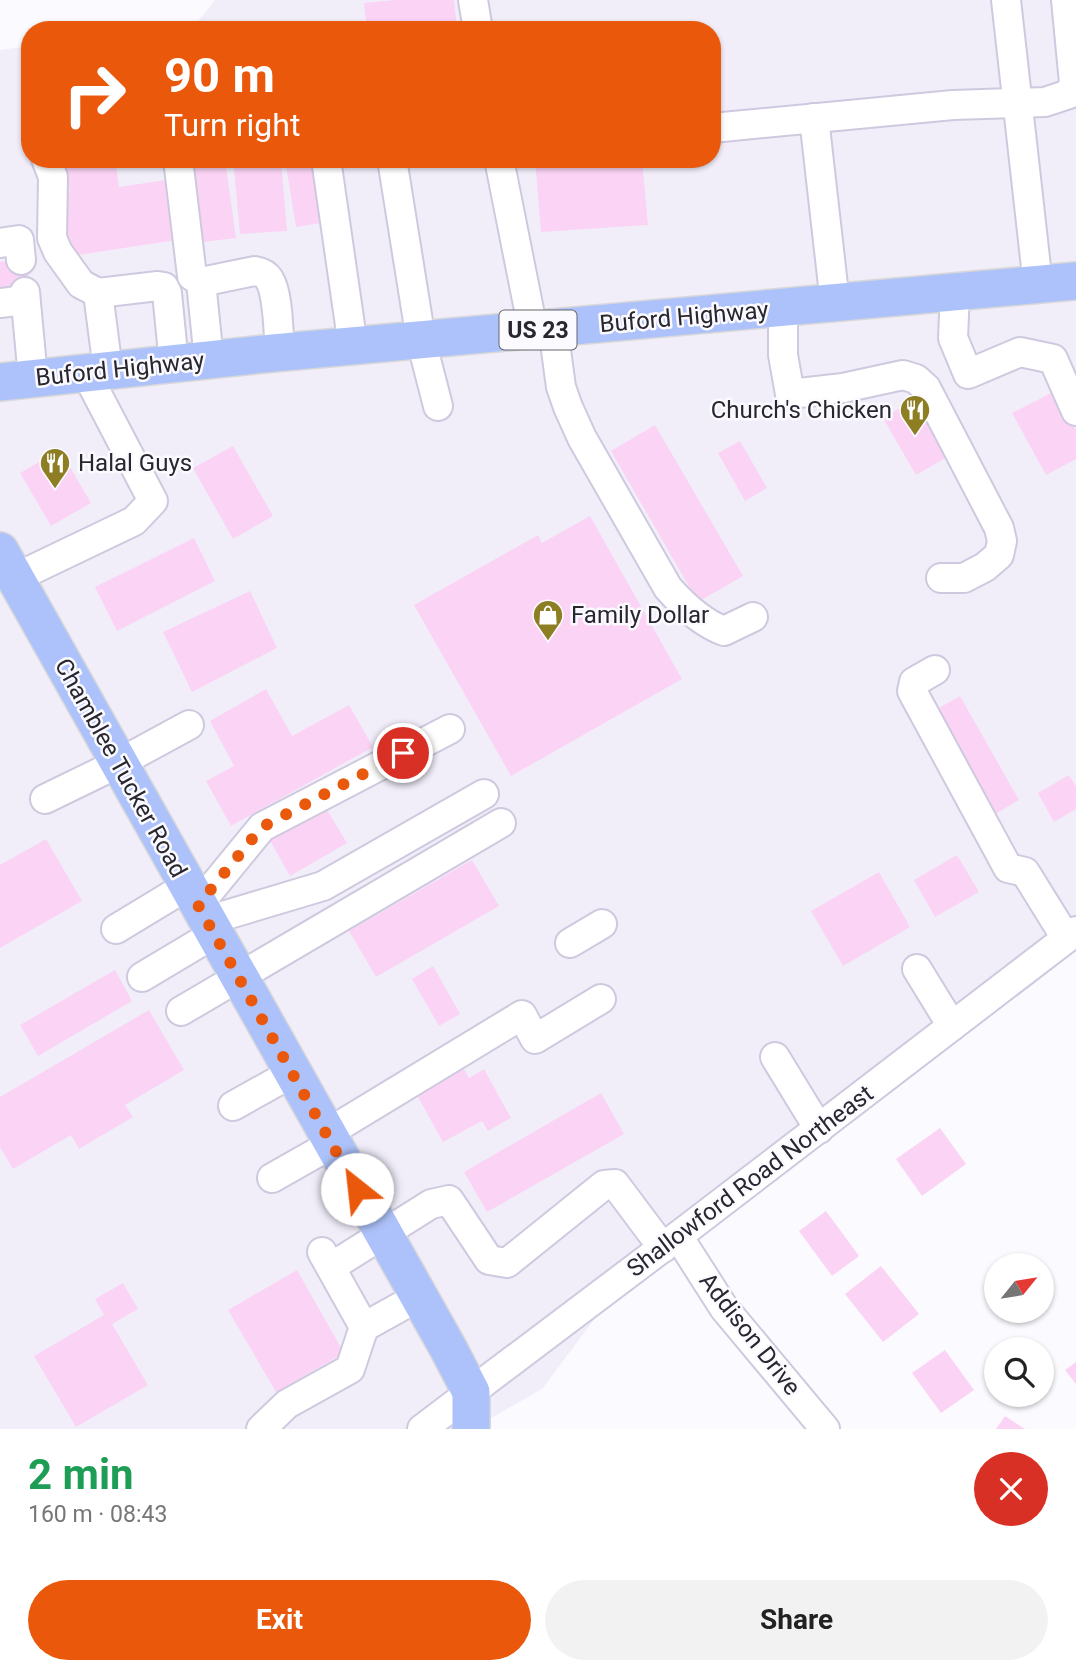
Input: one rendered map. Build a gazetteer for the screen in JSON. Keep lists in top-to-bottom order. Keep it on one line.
{"streets":{"main road":["Buford Highway","US 23","Chamblee Tucker Road"],"street":["Shallowford Road Northeast","Addison Drive"]},"crossings":[["Chamblee Tucker Road","Shallowford Road Northeast"],["Chamblee Tucker Road","Addison Drive"],["Shallowford Road Northeast","Addison Drive"]],"places":{"restaurant":["Church's Chicken","Halal Guys"],"shop":["Family Dollar"]},"north":"top right","page":{"turn":["90 m","Turn right"],"heading":["2 min","160 m · 08:43"],"buttons":["Exit","Share"]}}
